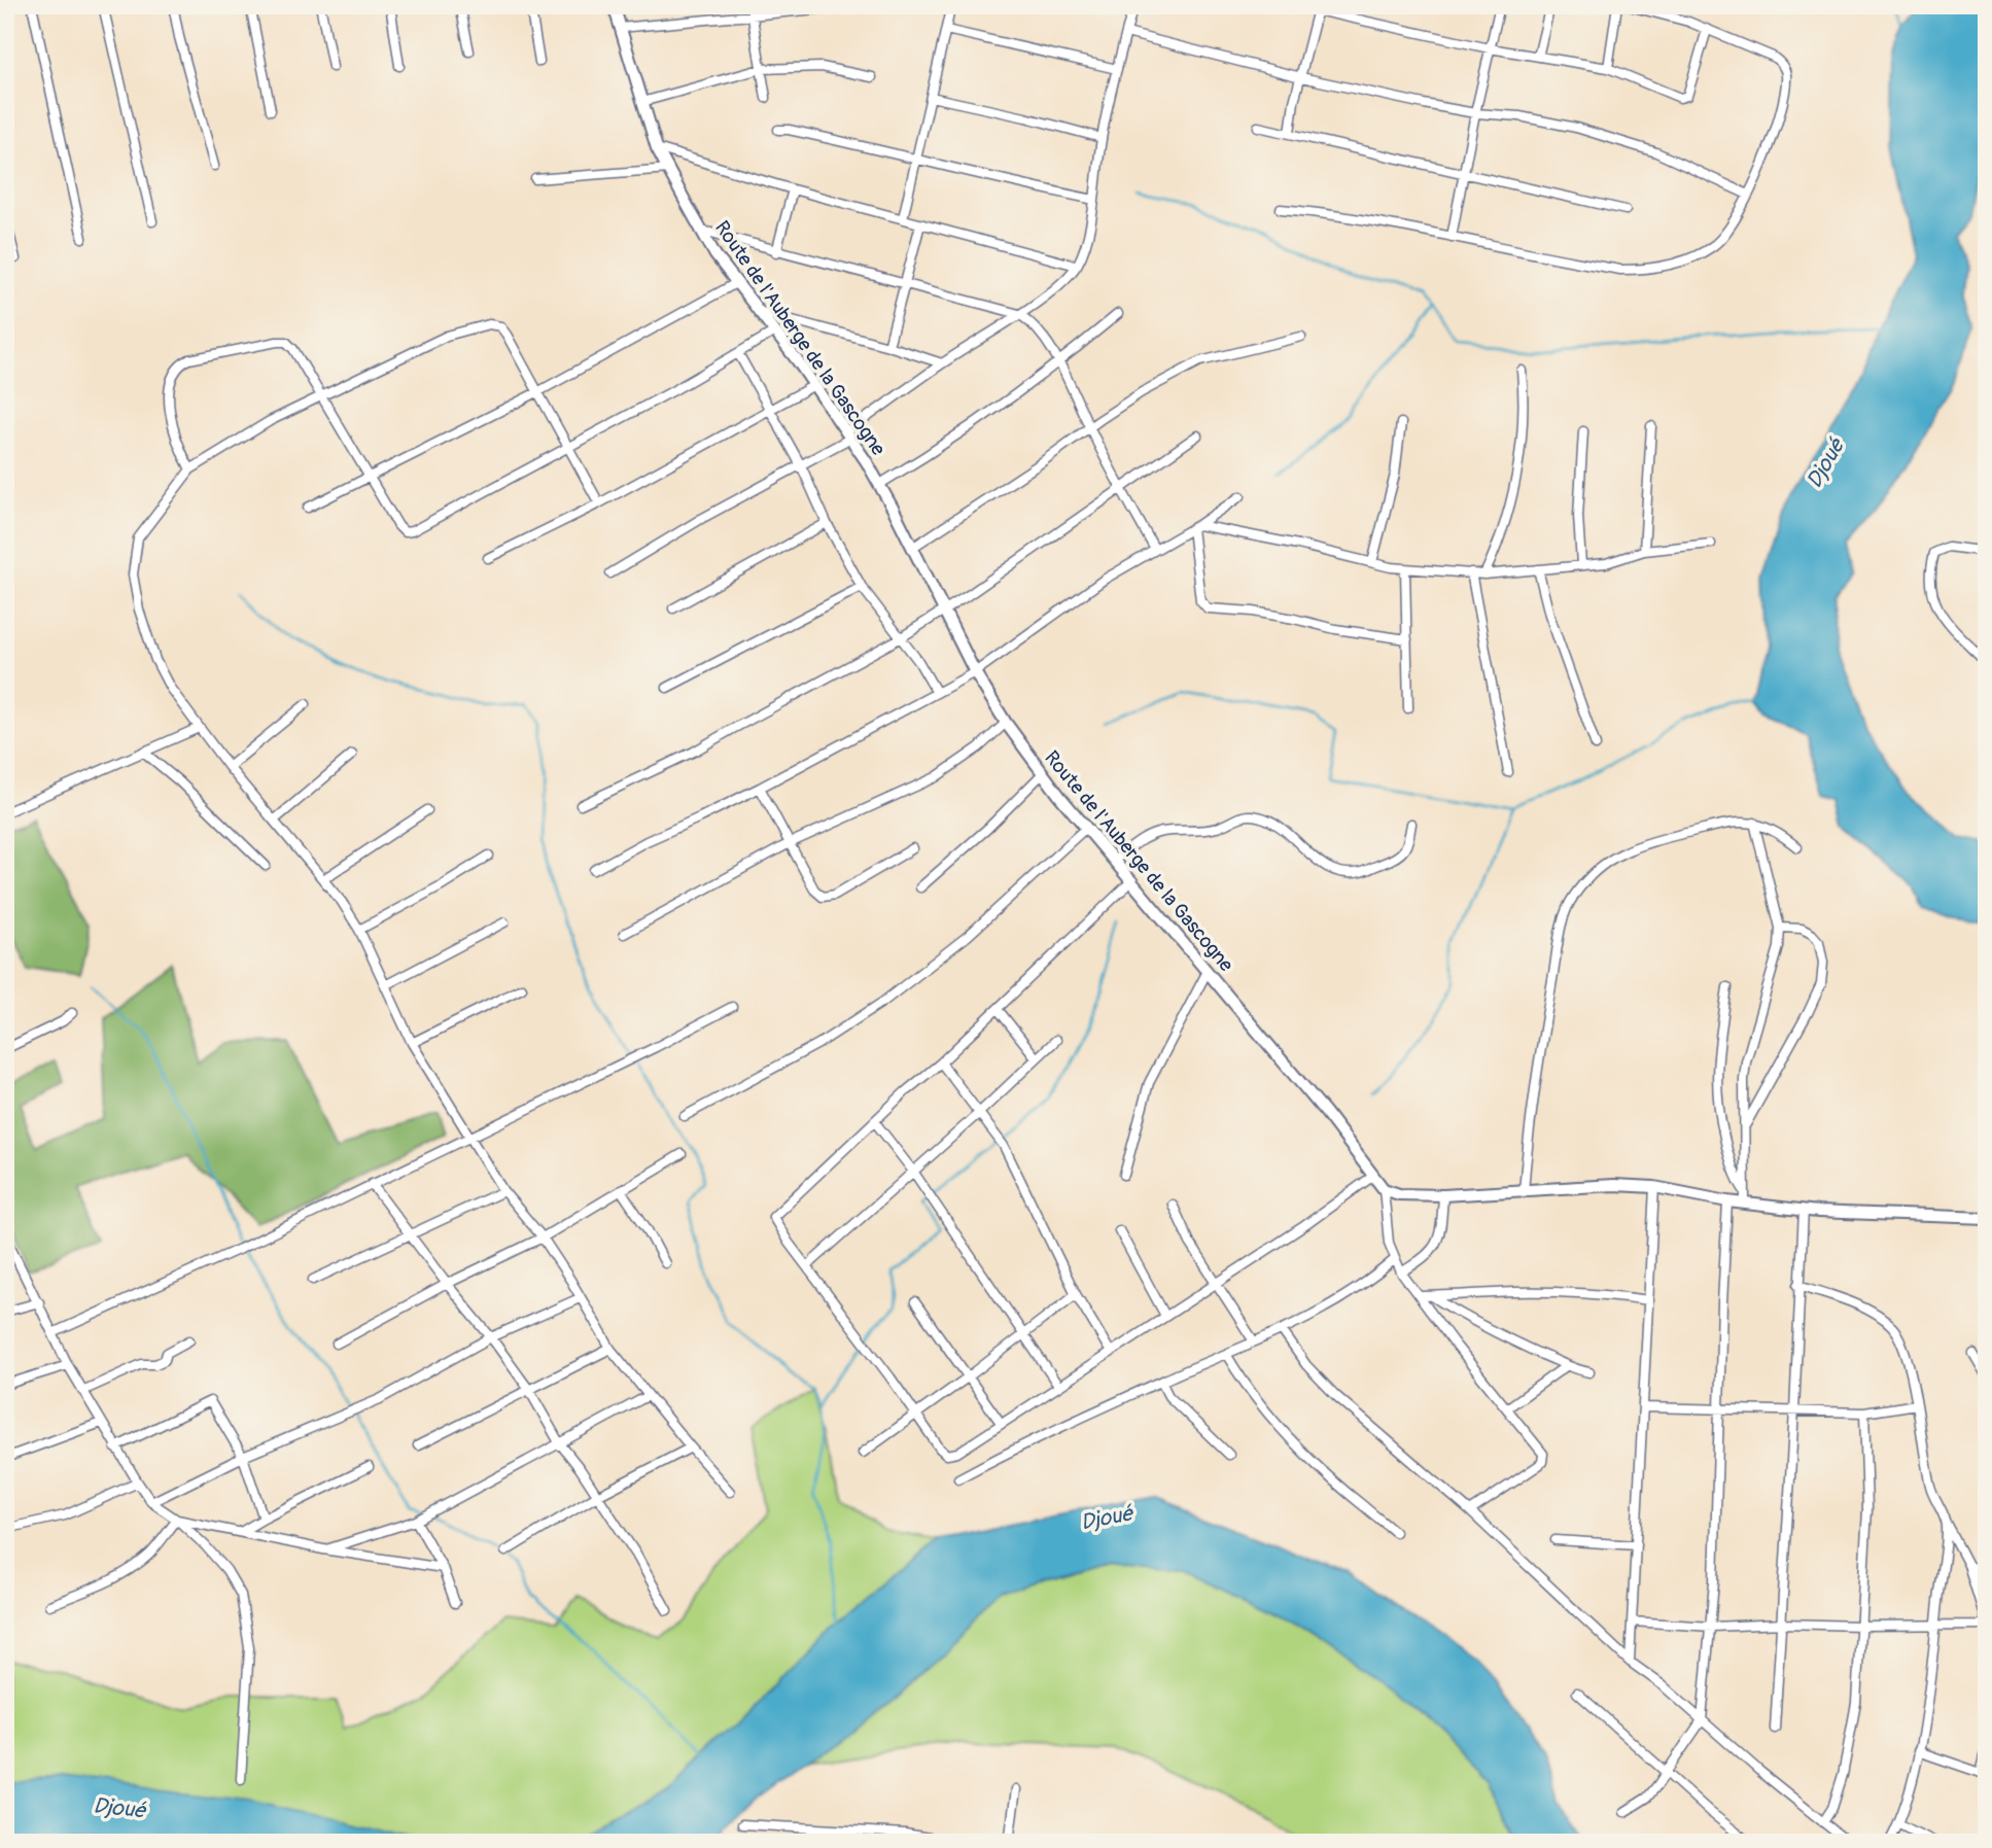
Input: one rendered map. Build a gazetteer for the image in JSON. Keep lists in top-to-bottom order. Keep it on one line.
{"streets":{"street":["Route de l'Auberge de la Gascogne"]},"water":["Djoué"]}
